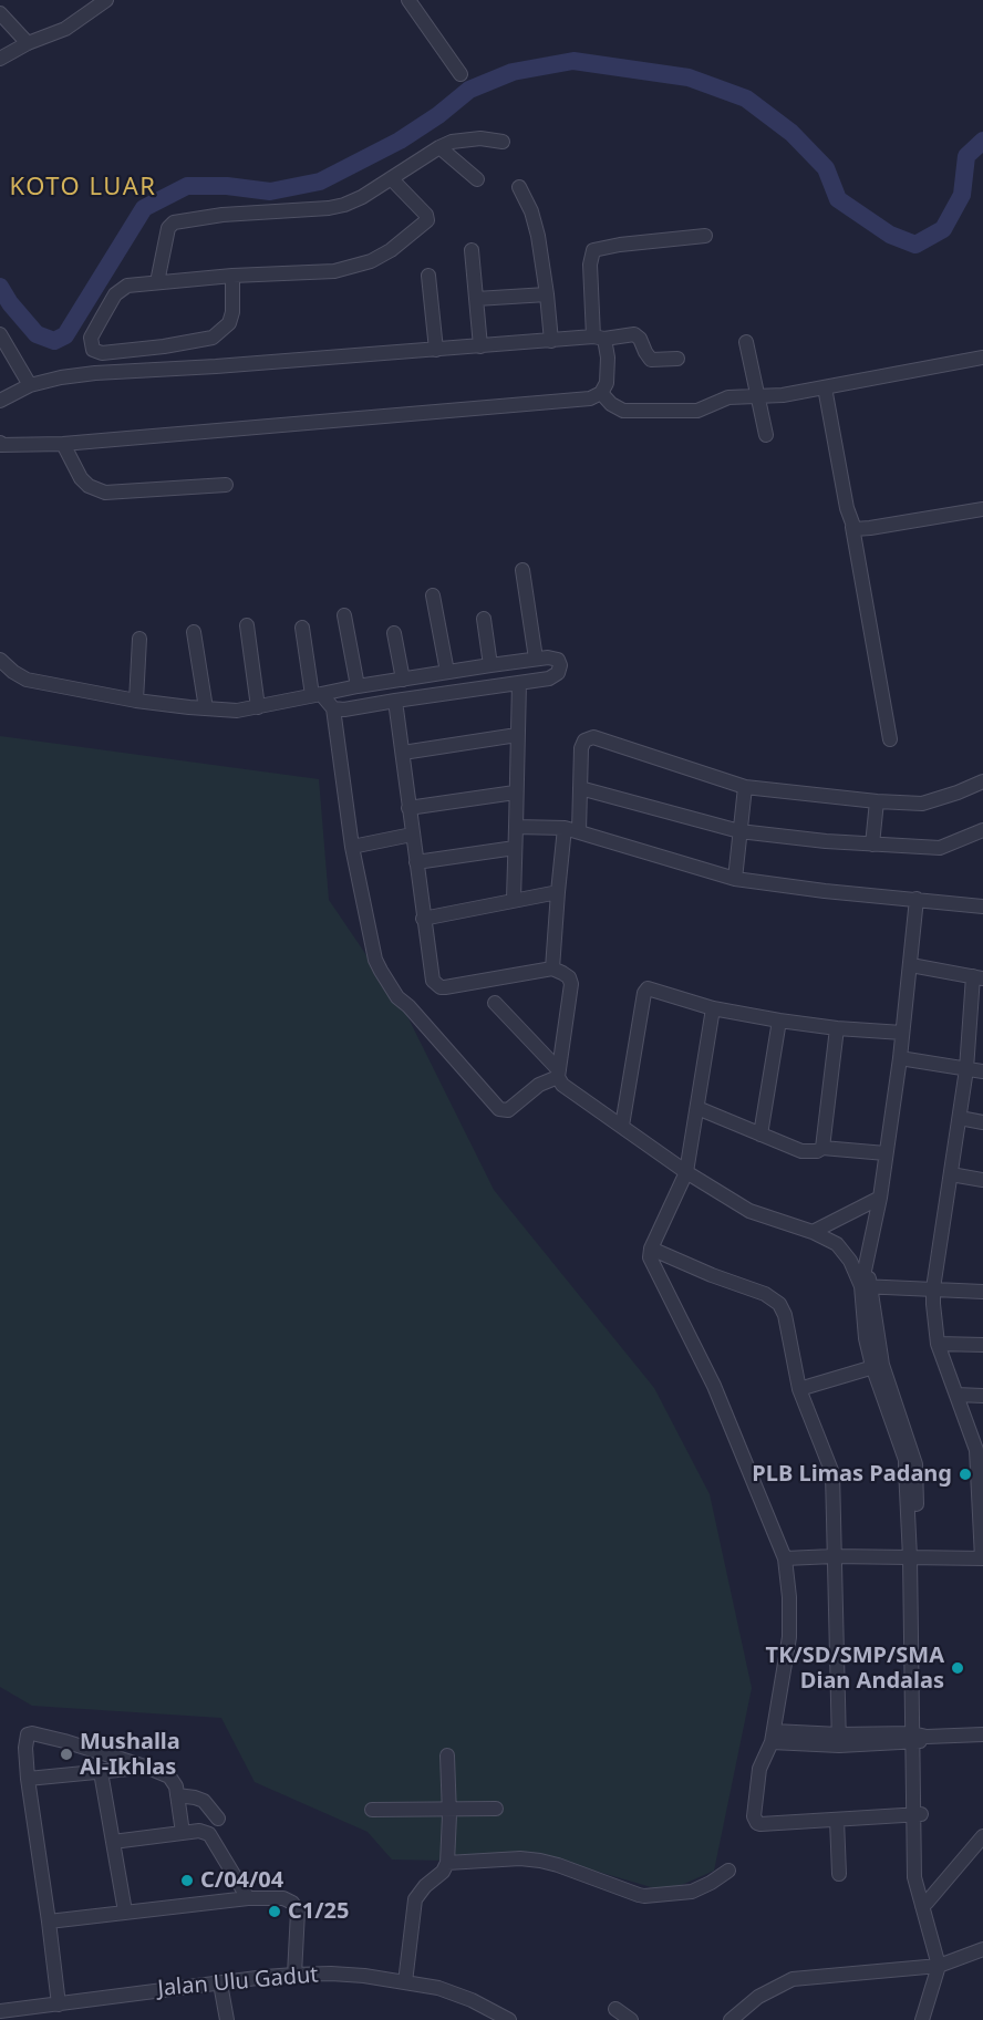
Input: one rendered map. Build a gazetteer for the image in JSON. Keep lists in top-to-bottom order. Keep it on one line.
{"streets":{"street":["Jalan Ulu Gadut"]},"districts":["KOTO LUAR"],"places":["PLB Limas Padang","TK/SD/SMP/SMA Dian Andalas","Mushalla Al-Ikhlas","C/04/04","C1/25"]}
